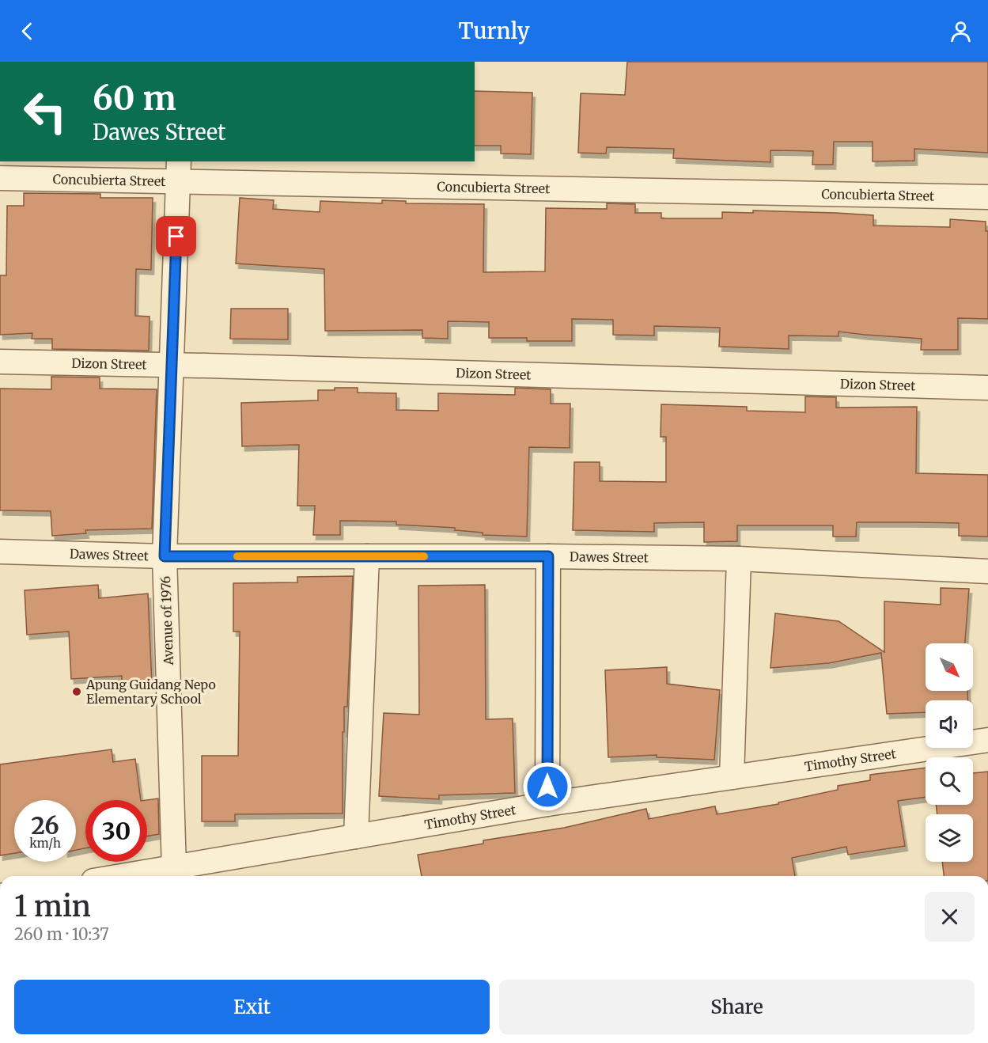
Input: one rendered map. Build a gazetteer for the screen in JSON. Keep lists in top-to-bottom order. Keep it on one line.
{"streets":{"street":["Concubierta Street","Dizon Street","Dawes Street","Avenue of 1976","Timothy Street"]},"crossings":[["Concubierta Street","Avenue of 1976"],["Dizon Street","Avenue of 1976"],["Dawes Street","Avenue of 1976"],["Avenue of 1976","Timothy Street"]],"places":["Apung Guidang Nepo Elementary School"],"north":"bottom right","page":{"header":"Turnly","turn":["60 m","Dawes Street"],"speed":"26 km/h","limit":"30","heading":["1 min","260 m · 10:37"],"buttons":["Exit","Share"]}}
